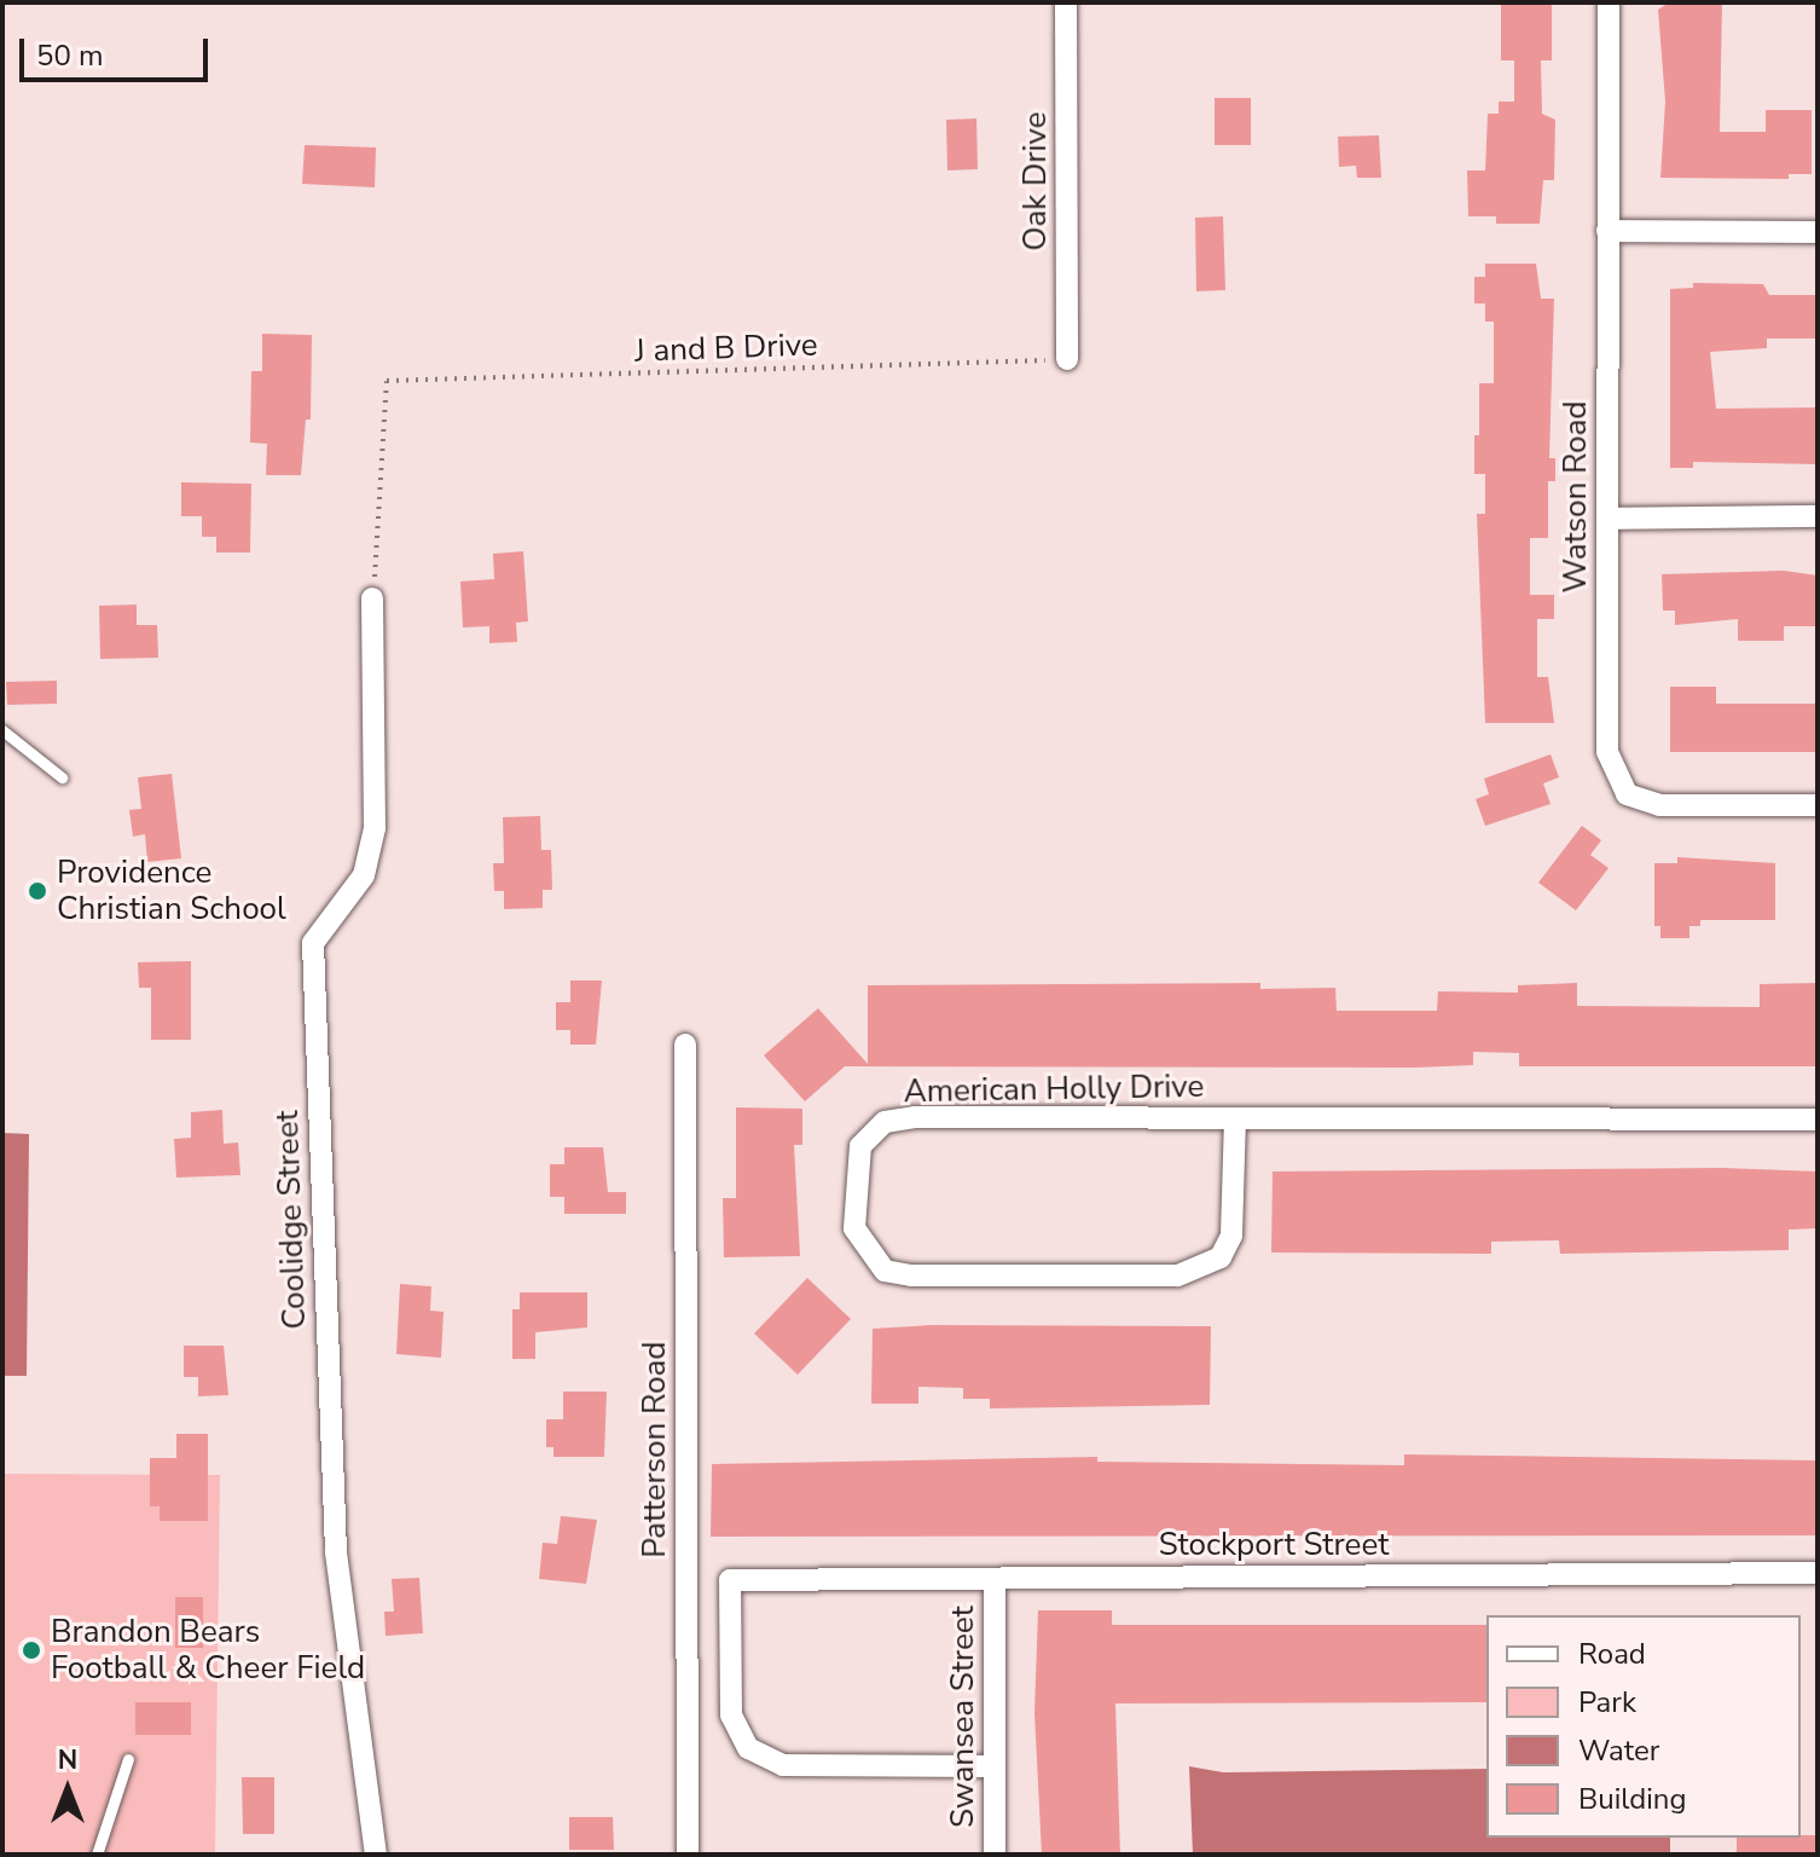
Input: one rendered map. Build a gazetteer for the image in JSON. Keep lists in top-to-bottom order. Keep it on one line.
{"streets":{"street":["Oak Drive","Watson Road","American Holly Drive","Coolidge Street","Patterson Road","Stockport Street","Swansea Street"],"path":["J and B Drive"]},"crossings":[["Oak Drive","J and B Drive"],["J and B Drive","Coolidge Street"],["Stockport Street","Swansea Street"]],"places":["Providence Christian School","Brandon Bears Football & Cheer Field"],"legend":["Road","Park","Water","Building"],"scale_bar":"50 m","north":"top"}
